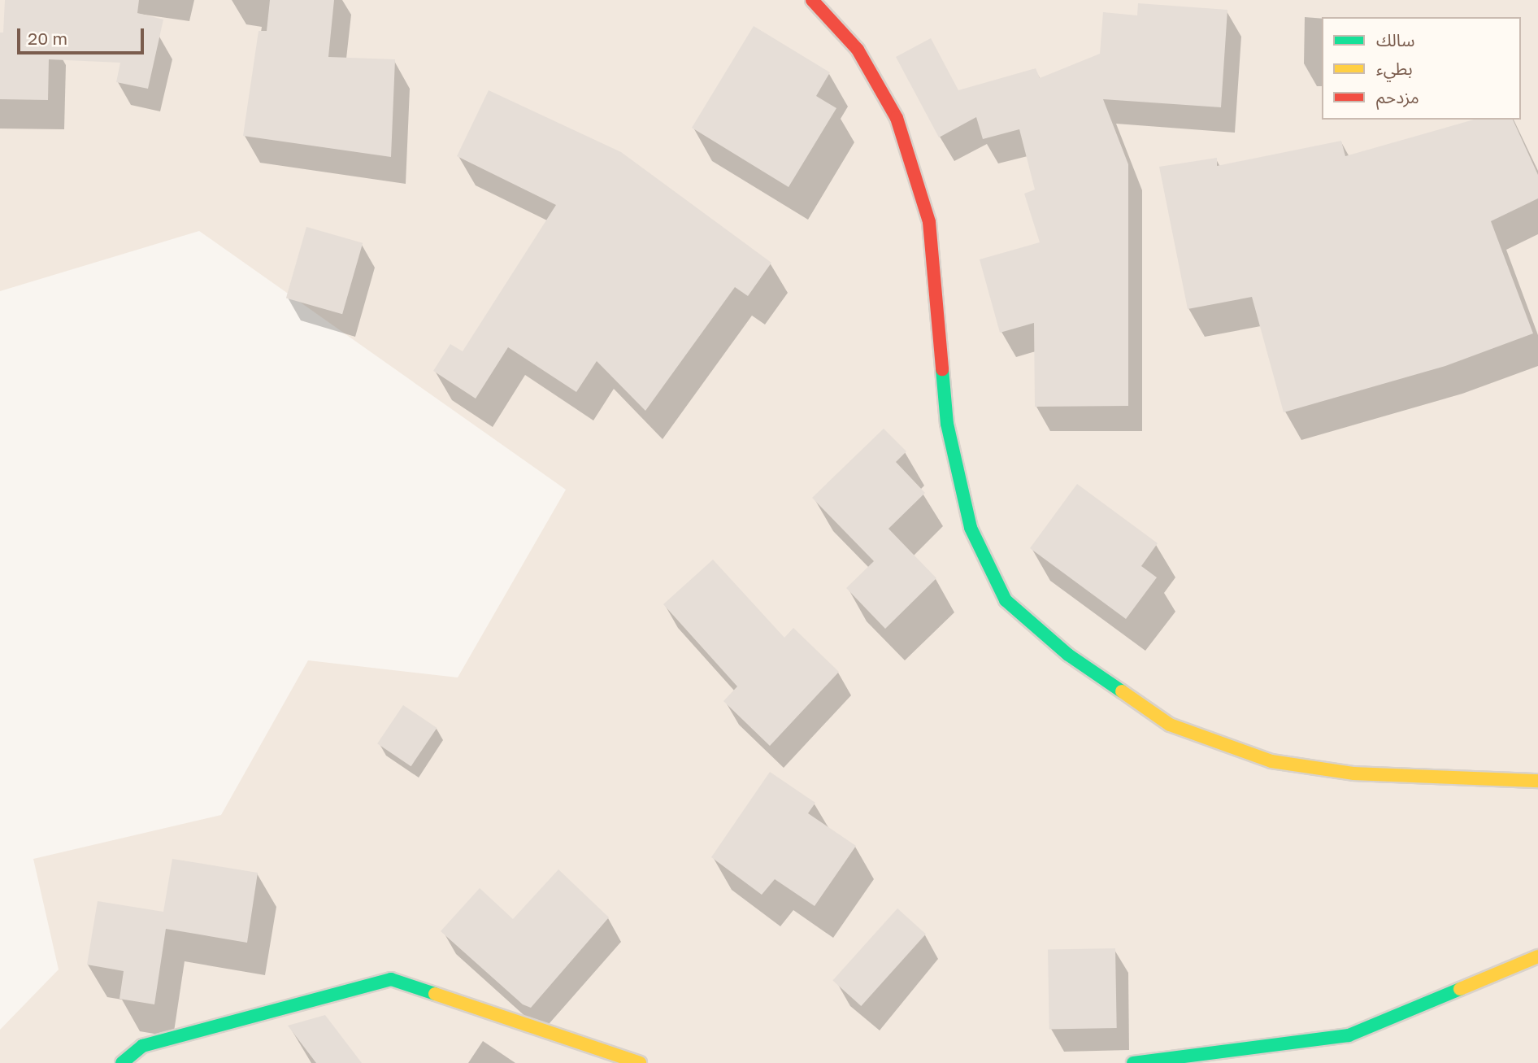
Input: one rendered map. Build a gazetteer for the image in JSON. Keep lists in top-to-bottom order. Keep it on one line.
{"legend":["سالك","بطيء","مزدحم"],"scale_bar":"20 m"}
